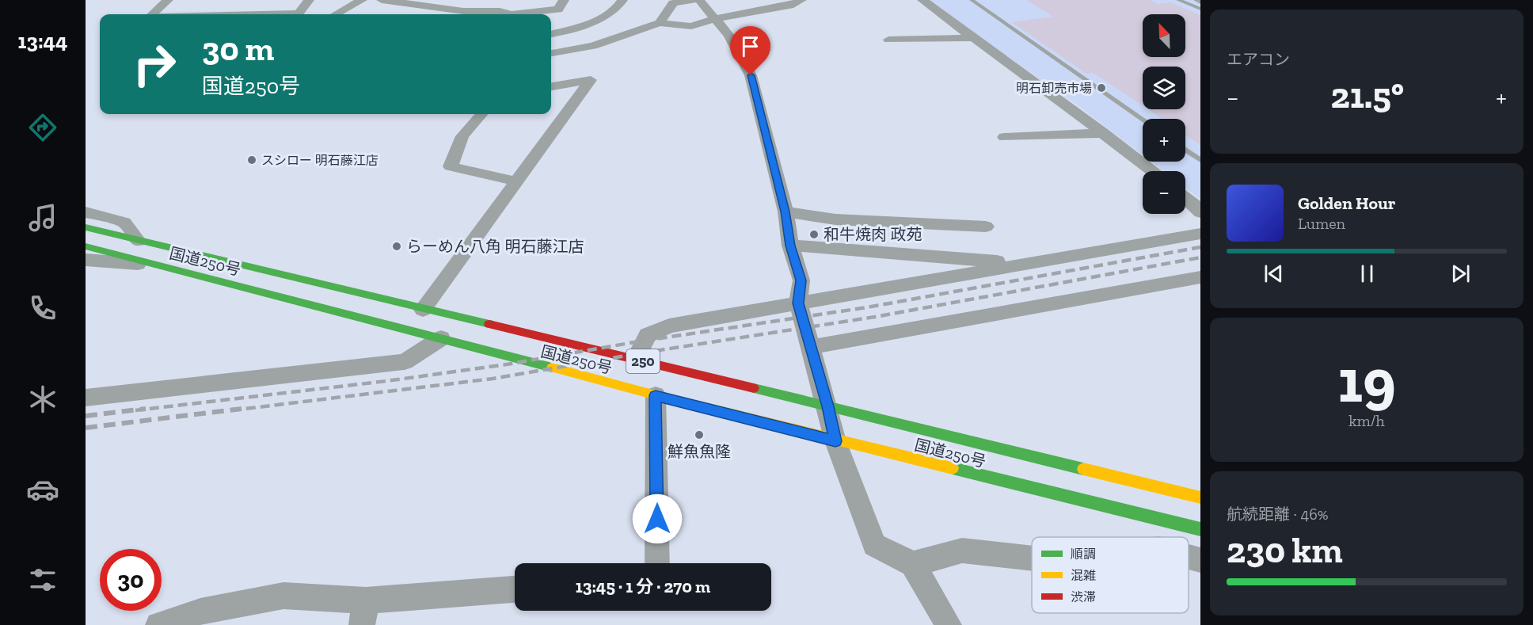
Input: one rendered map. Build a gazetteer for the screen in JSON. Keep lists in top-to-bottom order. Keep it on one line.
{"streets":{"highway":["国道250号","250"]},"places":["明石卸売市場","スシロー 明石藤江店","和牛焼肉 政苑","らーめん八角 明石藤江店","鮮魚魚隆"],"legend":["順調","混雑","渋滞"],"north":"top left","page":{"tabs":"13:44","tile":["エアコン",["19","km/h"],["航続距離 · 46%","230 km"]],"map_buttons":["+","−"],"turn":["30 m","国道250号"],"heat":["−","21.5°","+"],"song":["Golden Hour","Lumen"],"limit":"30","trip":"13:45 · 1 分 · 270 m"}}
